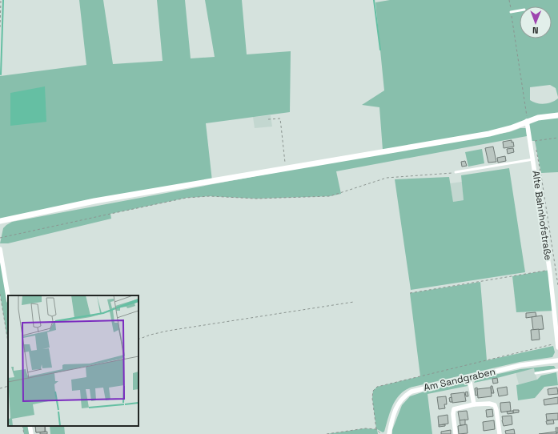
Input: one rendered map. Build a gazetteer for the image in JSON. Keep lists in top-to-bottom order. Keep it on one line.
{"streets":{"street":["Alte Bahnhofstraße","Am Sandgraben"]},"north":"bottom"}
